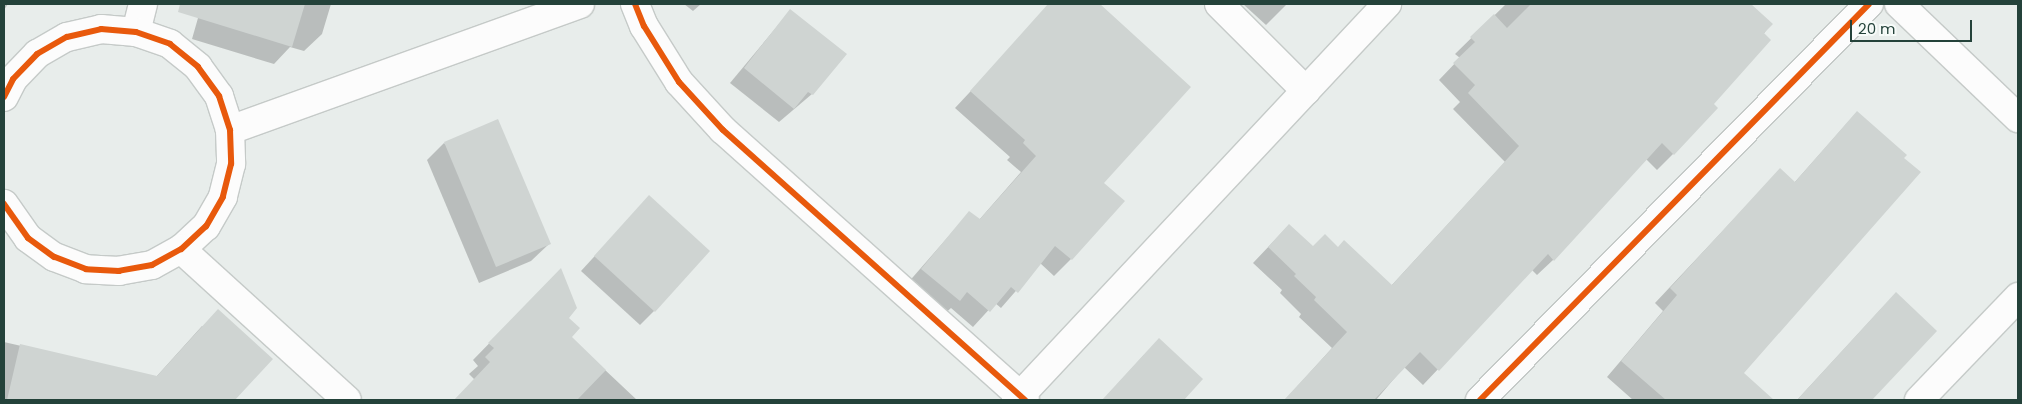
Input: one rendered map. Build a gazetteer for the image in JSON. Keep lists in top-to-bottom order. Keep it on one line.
{"scale_bar":"20 m"}
